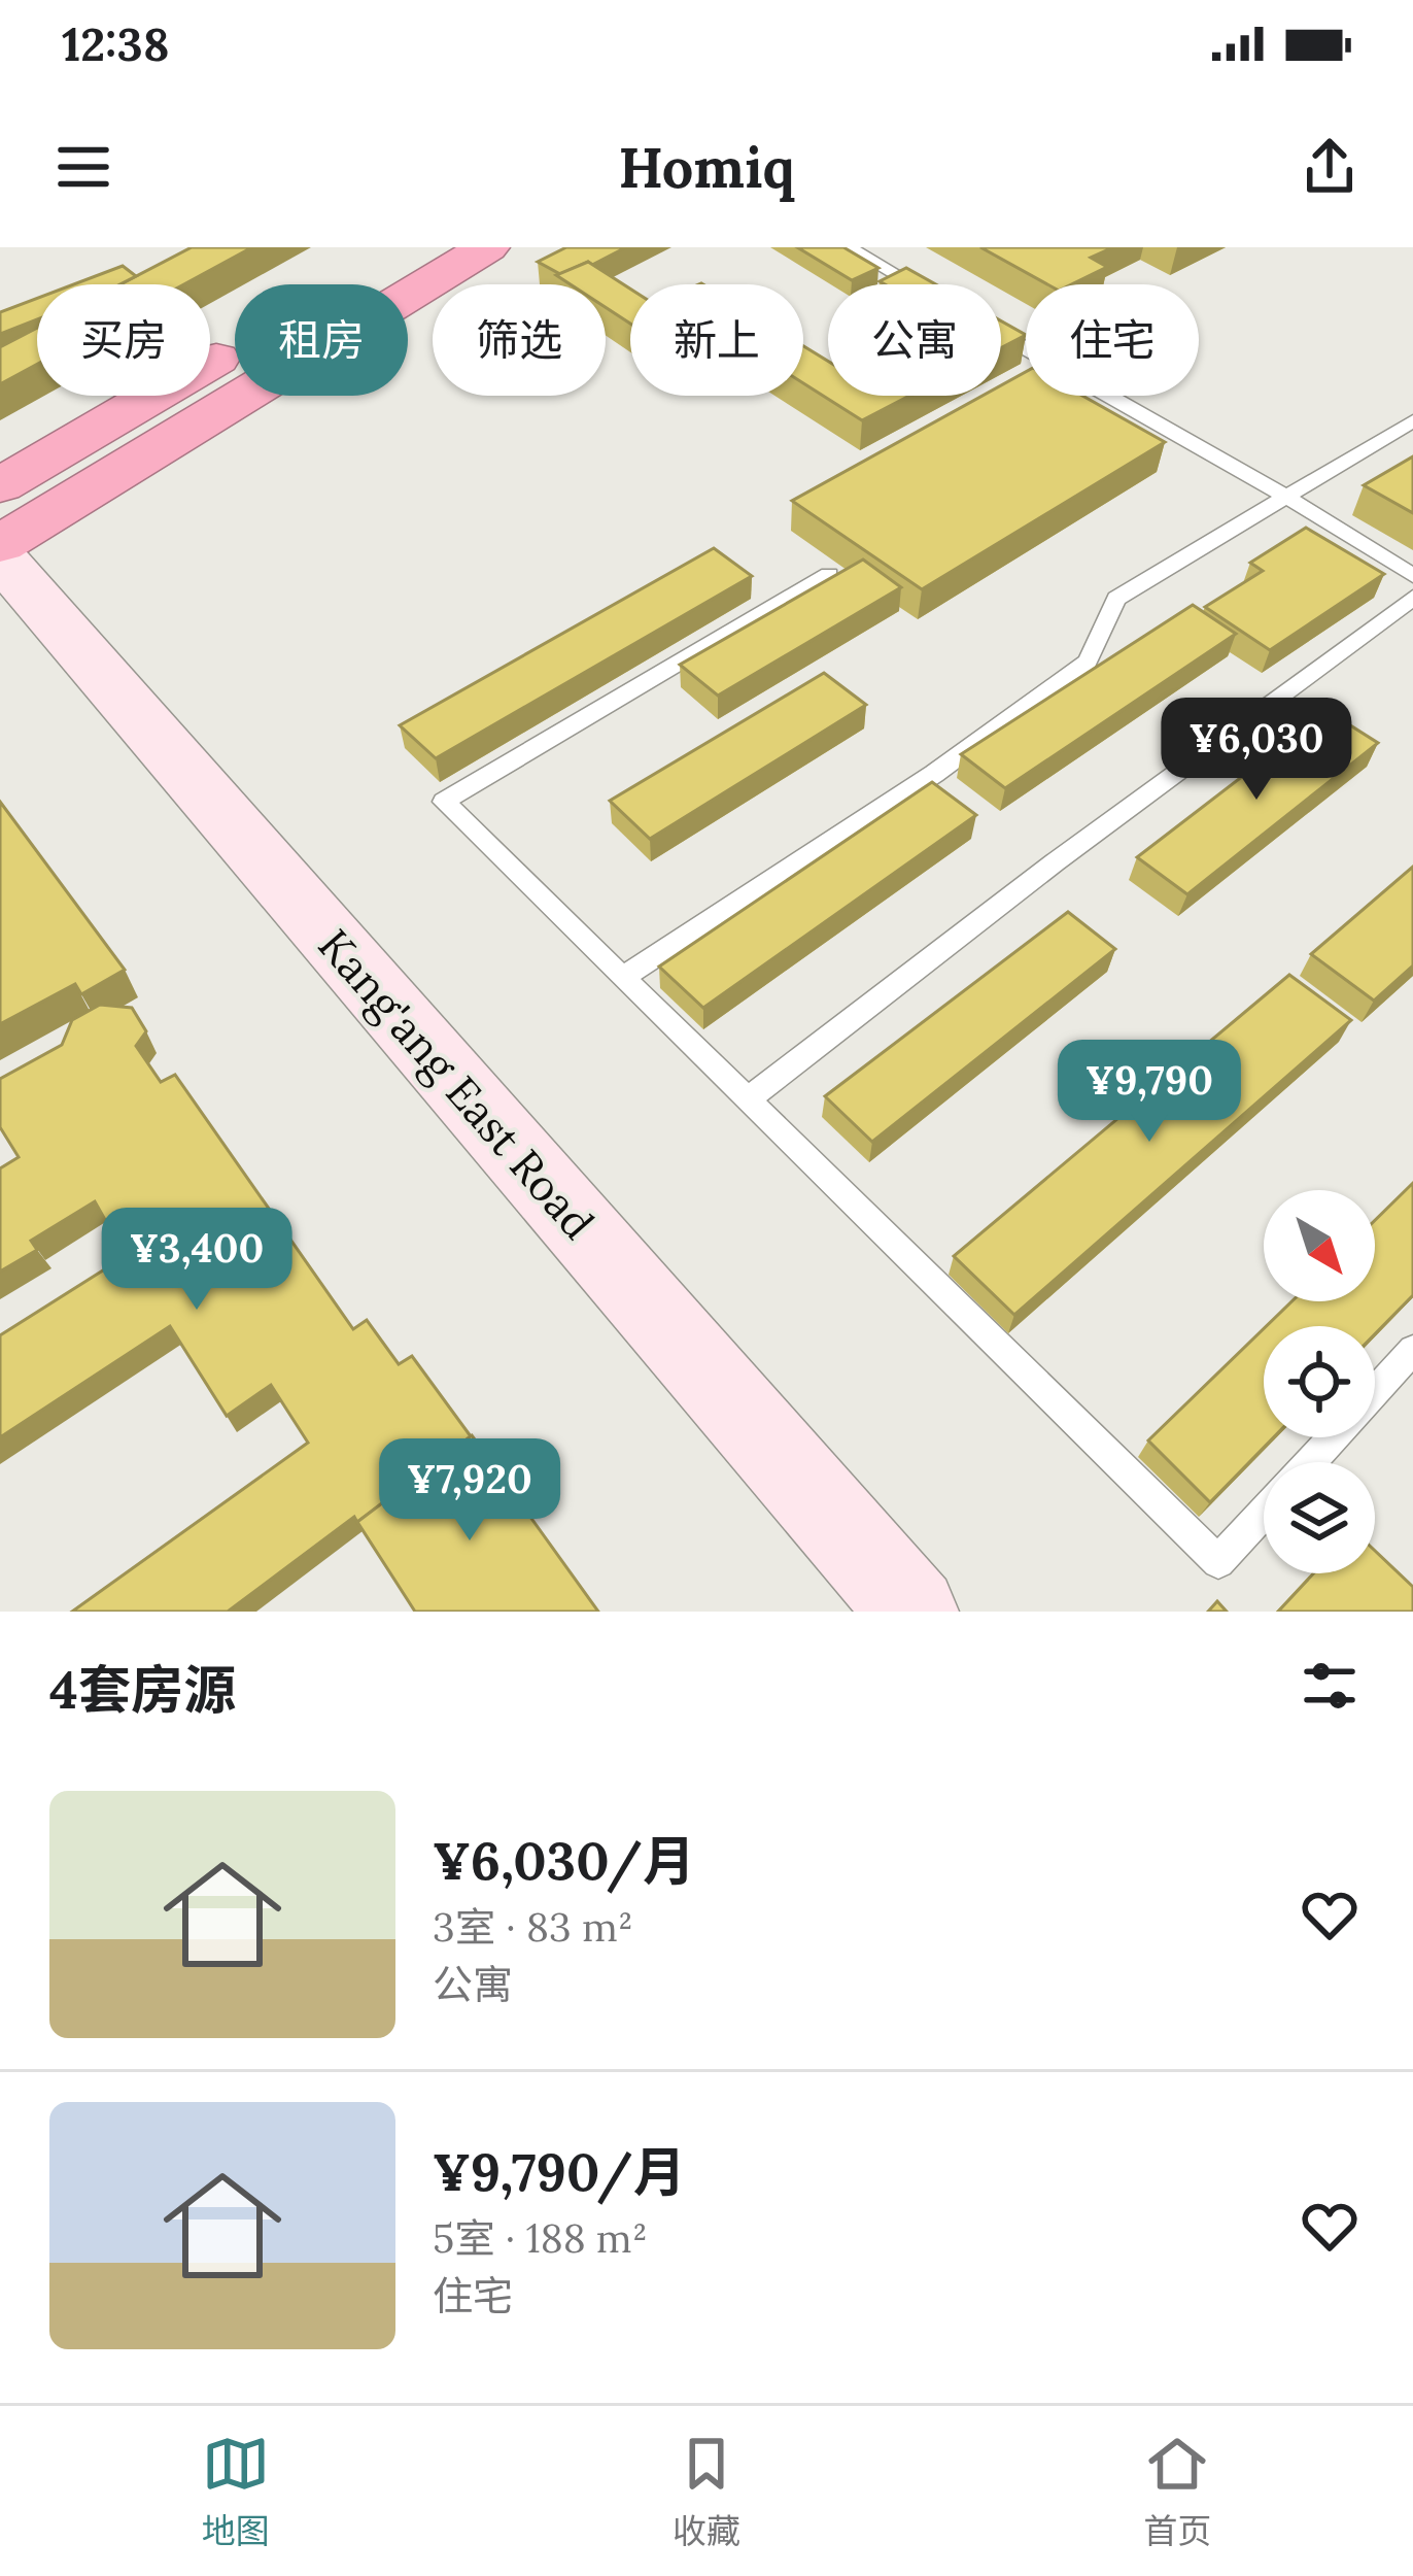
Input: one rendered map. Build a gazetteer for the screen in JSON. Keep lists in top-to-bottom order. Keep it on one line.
{"streets":{"main road":["Kang'ang East Road"]},"north":"bottom right","page":{"status":"12:38","header":"Homiq","chip":["买房","租房","筛选","新上","公寓","住宅"],"price":["¥6,030","¥9,790","¥3,400","¥7,920"],"heading":"4套房源","list":[{"name":"¥6,030/月","note":"3室 · 83 m² · 公寓"},{"name":"¥9,790/月","note":"5室 · 188 m² · 住宅"}],"tabs":["地图","收藏","首页"]}}
